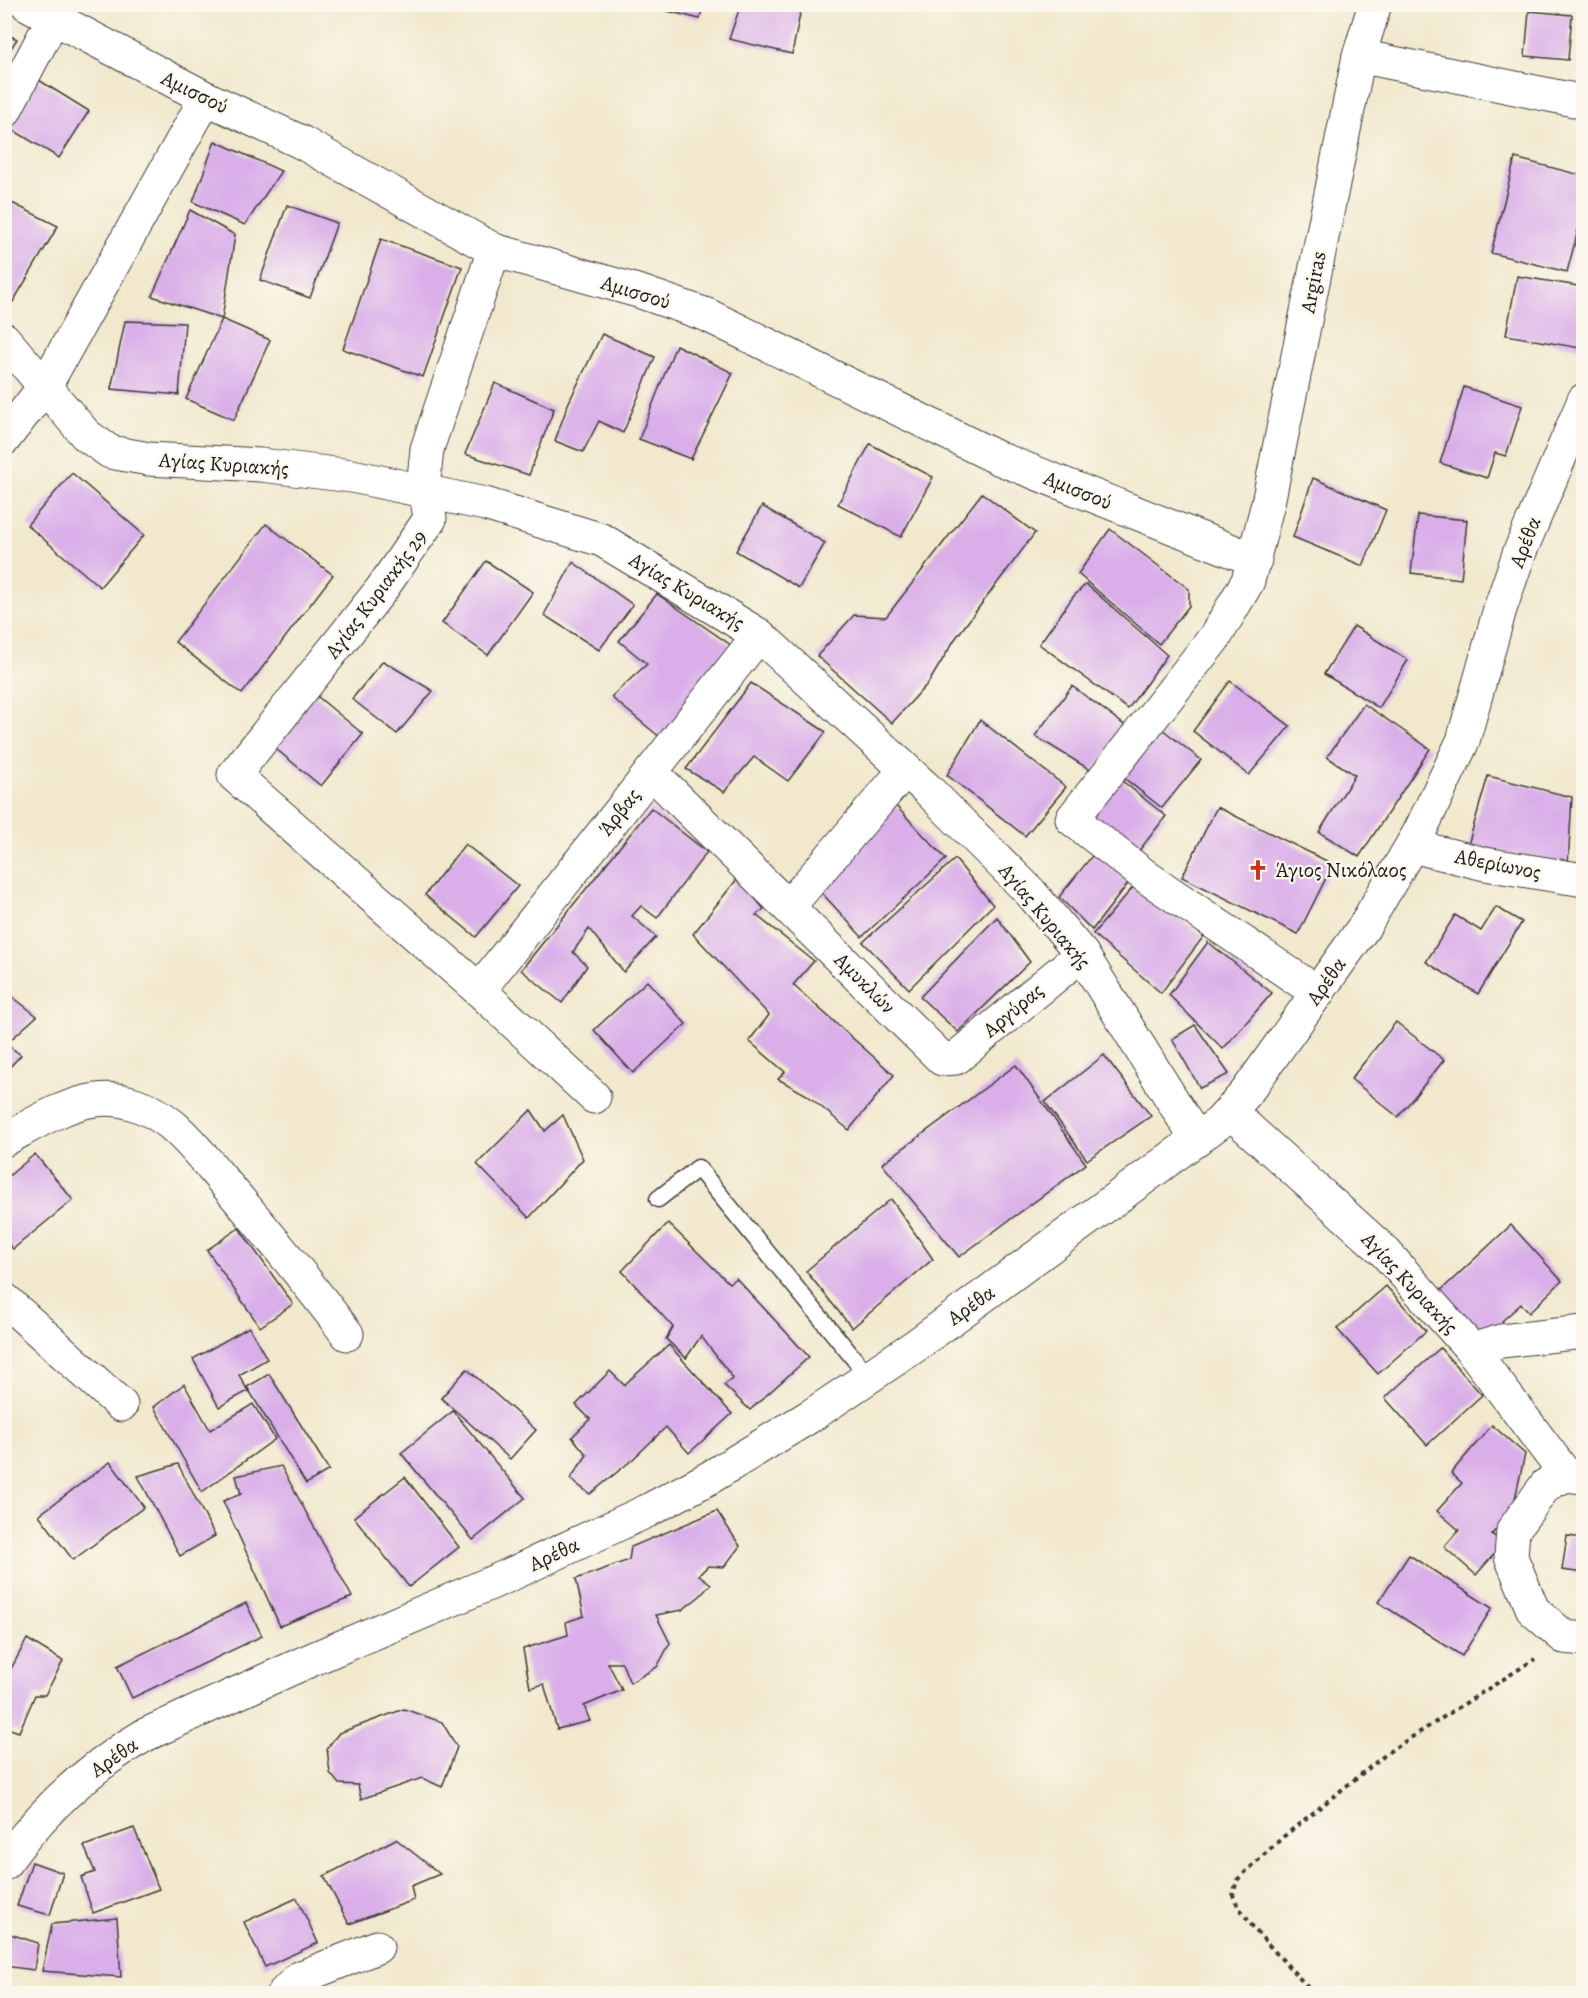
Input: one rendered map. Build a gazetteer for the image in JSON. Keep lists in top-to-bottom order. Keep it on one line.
{"streets":{"street":["Αμισσού","Argiras","Αγίας Κυριακής","Αρέθα","Αγίας Κυριακής 29","Άρβας","Αθερίωνος","Αμυκλών","Αργύρας"]},"crossings":[["Αμισσού","Argiras"],["Αμισσού","Αγίας Κυριακής 29"],["Argiras","Αρέθα"],["Αγίας Κυριακής","Αρέθα"],["Αγίας Κυριακής","Αγίας Κυριακής 29"],["Αγίας Κυριακής","Άρβας"],["Αγίας Κυριακής","Αργύρας"],["Αρέθα","Αθερίωνος"],["Αγίας Κυριακής 29","Άρβας"],["Άρβας","Αμυκλών"],["Αμυκλών","Αργύρας"]],"places":{"church":["Άγιος Νικόλαος"]}}
